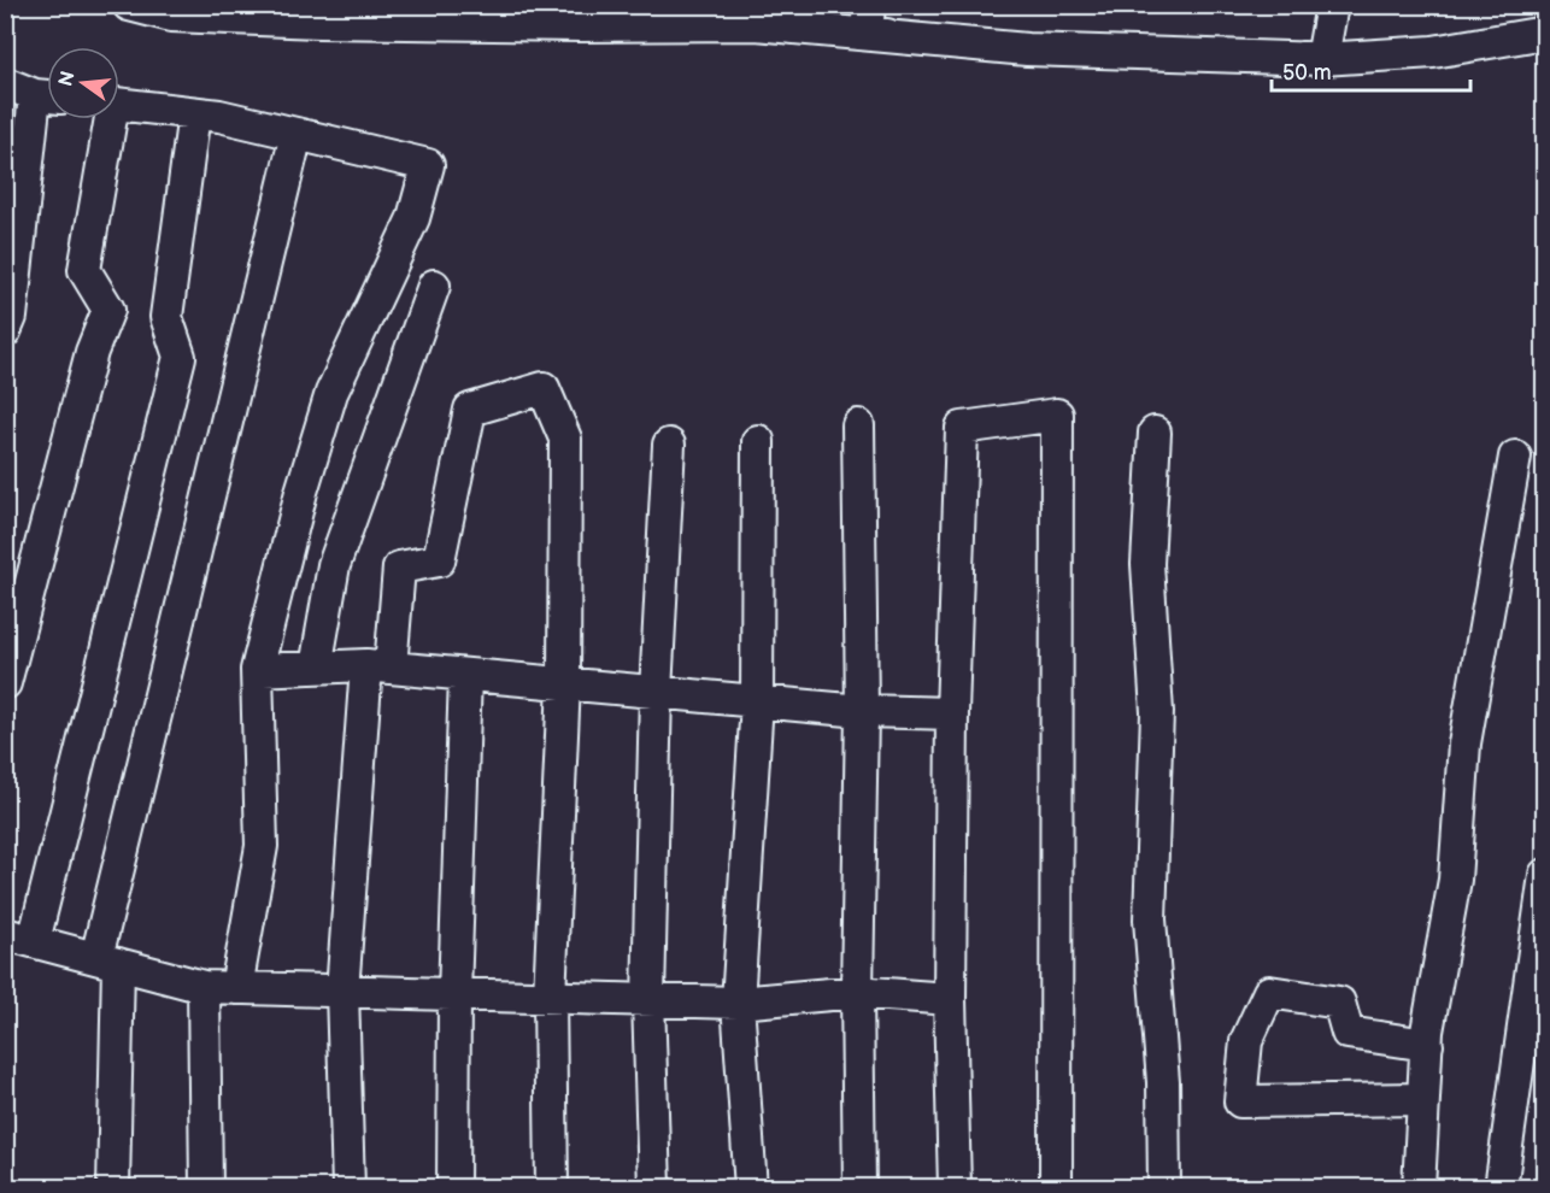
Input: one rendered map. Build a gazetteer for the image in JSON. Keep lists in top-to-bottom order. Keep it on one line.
{"scale_bar":"50 m","north":"left"}
